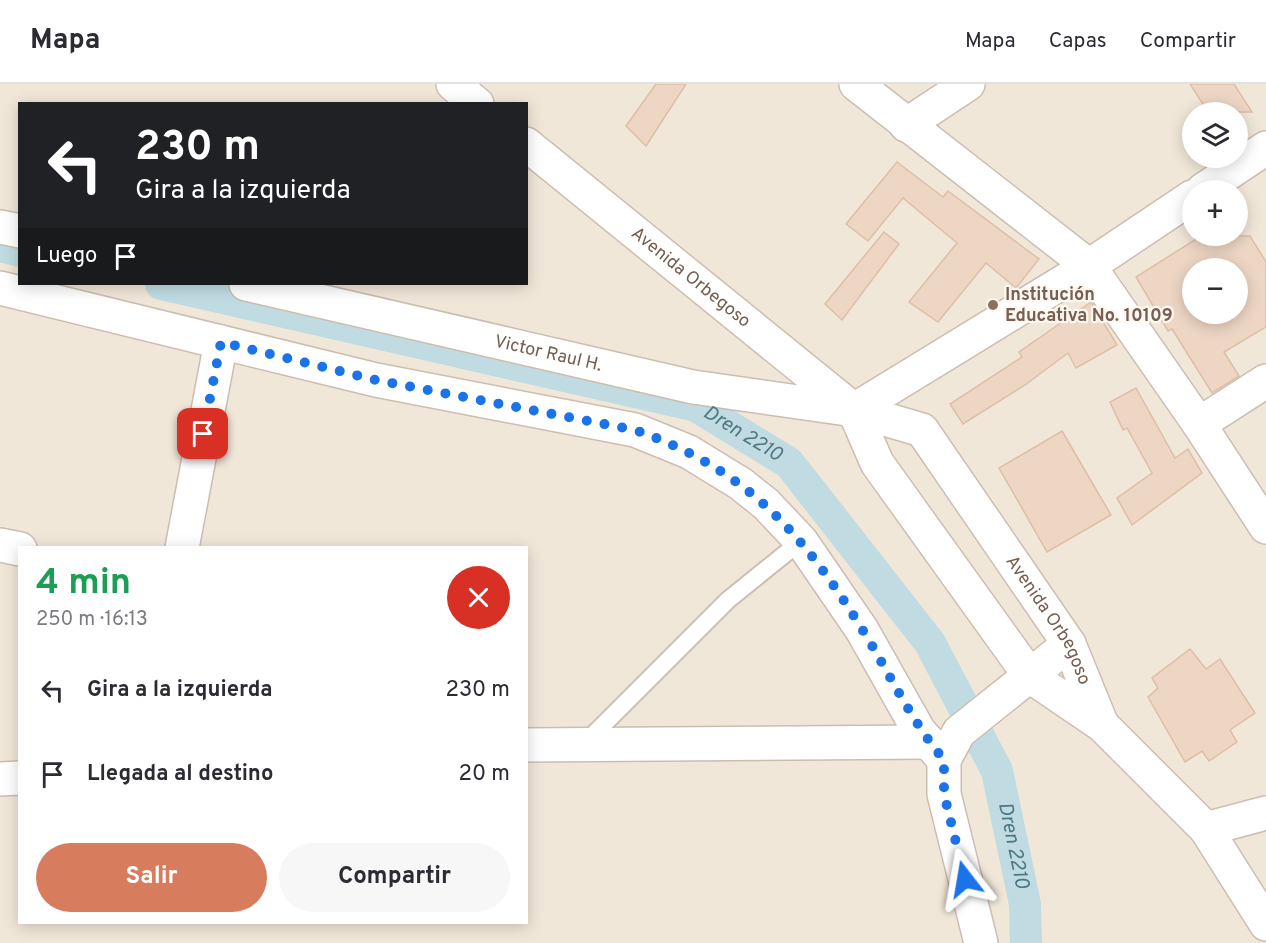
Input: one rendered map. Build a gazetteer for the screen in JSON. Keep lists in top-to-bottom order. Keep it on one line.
{"streets":{"street":["Avenida Orbegoso","Victor Raul H."]},"crossings":[["Avenida Orbegoso","Victor Raul H."]],"water":["Dren 2210"],"places":["Institución Educativa No. 10109"],"page":{"header":"Mapa","nav":["Mapa","Capas","Compartir"],"map_buttons":["+","−"],"turn":["230 m","Gira a la izquierda"],"then":"Luego","heading":["4 min","250 m · 16:13"],"list":[{"name":"Gira a la izquierda","value":"230 m"},{"name":"Llegada al destino","value":"20 m"}],"buttons":["Salir","Compartir"]}}
